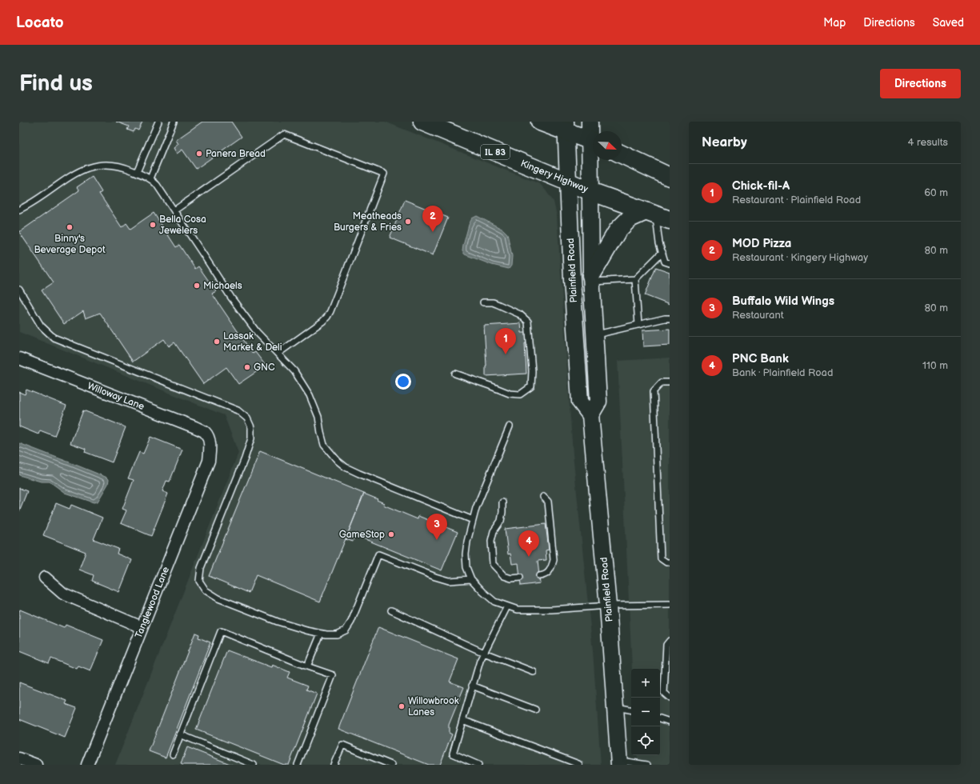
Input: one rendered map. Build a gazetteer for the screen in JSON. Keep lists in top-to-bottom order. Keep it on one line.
{"streets":{"highway":["IL 83","Kingery Highway"],"main road":["Plainfield Road"],"street":["Willoway Lane","Tanglewood Lane"]},"crossings":[["Kingery Highway","Plainfield Road"],["Willoway Lane","Tanglewood Lane"]],"places":["Panera Bread","Meatheads Burgers & Fries","Bella Cosa Jewelers","Binny's Beverage Depot","Michaels","Lassak Market & Deli","GNC","GameStop","Willowbrook Lanes"],"north":"bottom right","page":{"header":"Locato","nav":["Map","Directions","Saved"],"buttons":"Directions","title":"Find us","heading":["Nearby","4 results"],"list":[{"mark":"1","name":"Chick-fil-A","note":"Restaurant · Plainfield Road","value":"60 m"},{"mark":"2","name":"MOD Pizza","note":"Restaurant · Kingery Highway","value":"80 m"},{"mark":"3","name":"Buffalo Wild Wings","note":"Restaurant","value":"80 m"},{"mark":"4","name":"PNC Bank","note":"Bank · Plainfield Road","value":"110 m"}],"pins":["2","1","3","4"],"map_buttons":["+","−"]}}
